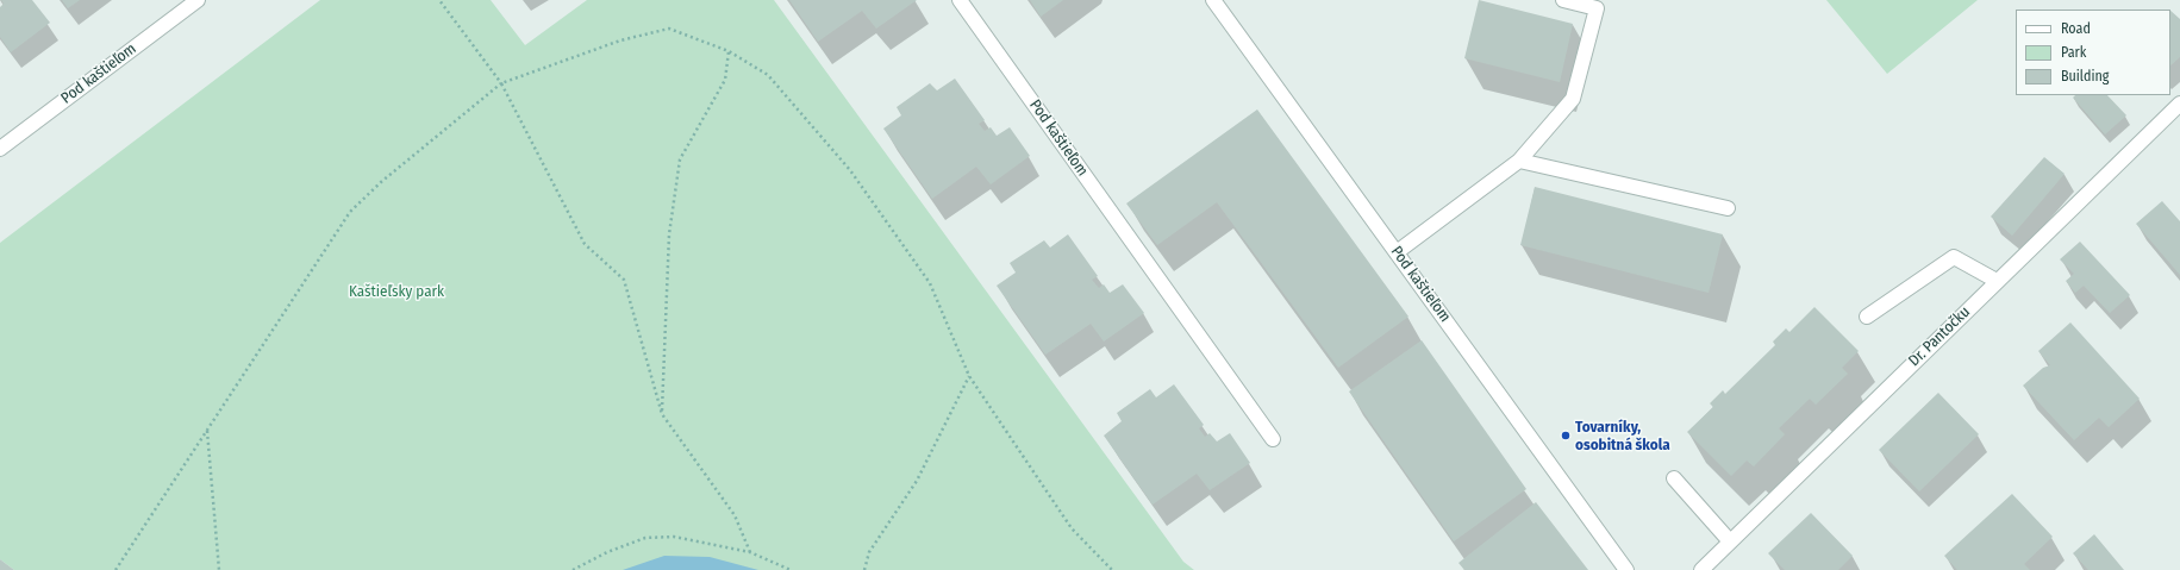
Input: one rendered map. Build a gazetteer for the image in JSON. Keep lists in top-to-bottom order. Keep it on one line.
{"streets":{"street":["Pod kaštieľom","Dr. Pantočku"]},"parks":["Kaštieľsky park"],"places":["Tovarníky, osobitná škola"],"legend":["Road","Park","Building"]}
